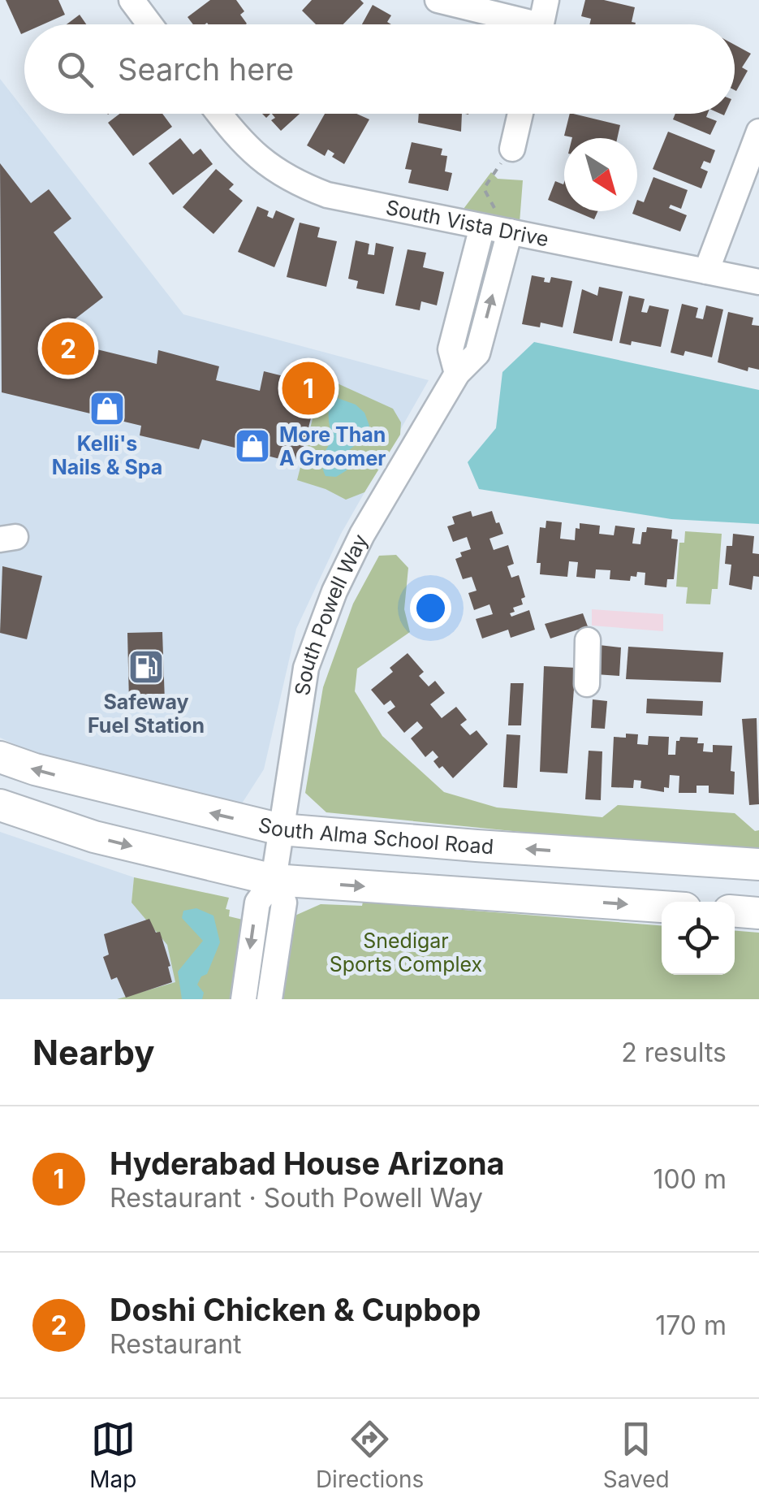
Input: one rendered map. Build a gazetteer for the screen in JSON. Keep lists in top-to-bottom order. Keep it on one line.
{"streets":{"main road":["South Alma School Road"],"street":["South Vista Drive","South Powell Way"]},"crossings":[["South Vista Drive","South Powell Way"],["South Powell Way","South Alma School Road"]],"parks":["Snedigar Sports Complex"],"places":{"shop":["Kelli's Nails & Spa","More Than A Groomer"],"fuel station":["Safeway Fuel Station"]},"north":"bottom right","page":{"search":"Search here","pins":["2","1"],"heading":["Nearby","2 results"],"list":[{"mark":"1","name":"Hyderabad House Arizona","note":"Restaurant · South Powell Way","value":"100 m"},{"mark":"2","name":"Doshi Chicken & Cupbop","note":"Restaurant","value":"170 m"}],"nav":["Map","Directions","Saved"]}}
